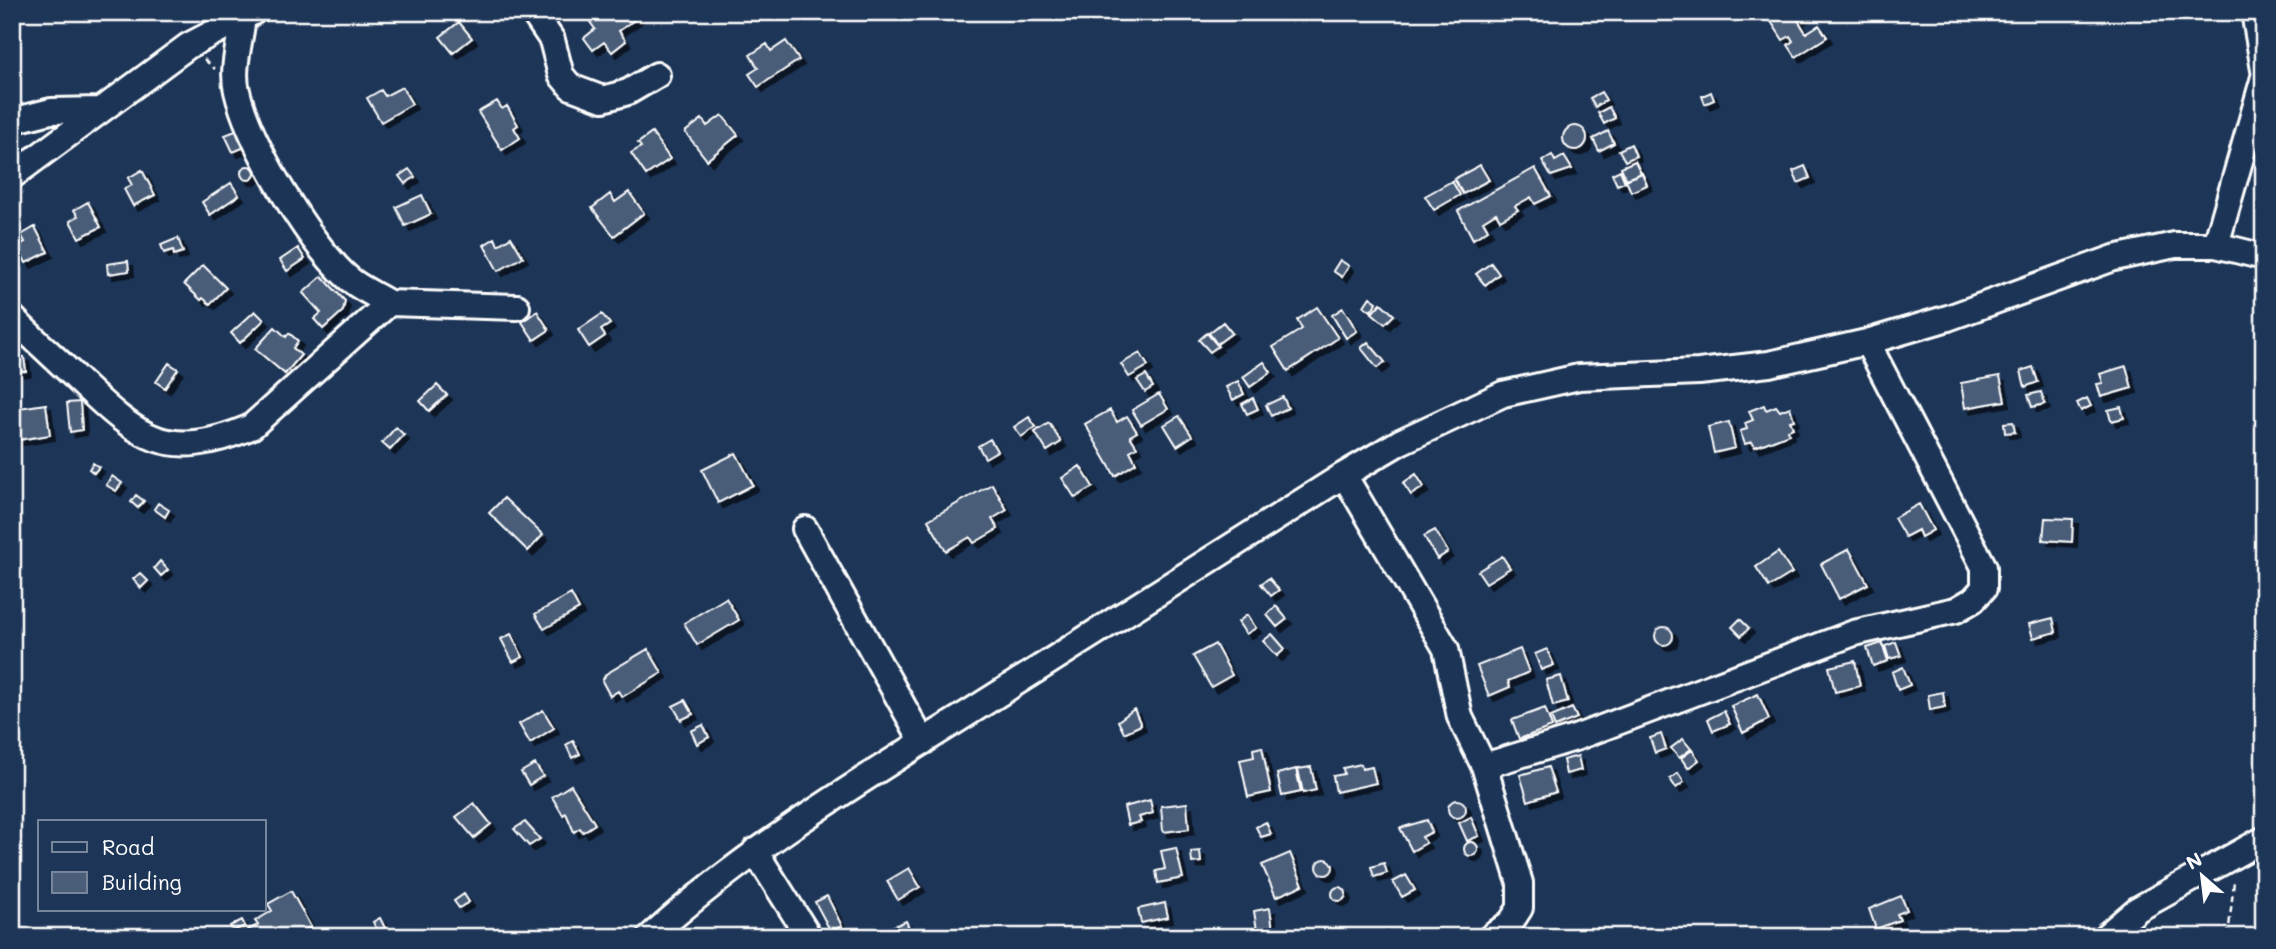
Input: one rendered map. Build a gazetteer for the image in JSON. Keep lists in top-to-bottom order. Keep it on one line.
{"legend":["Road","Building"],"north":"top left"}
